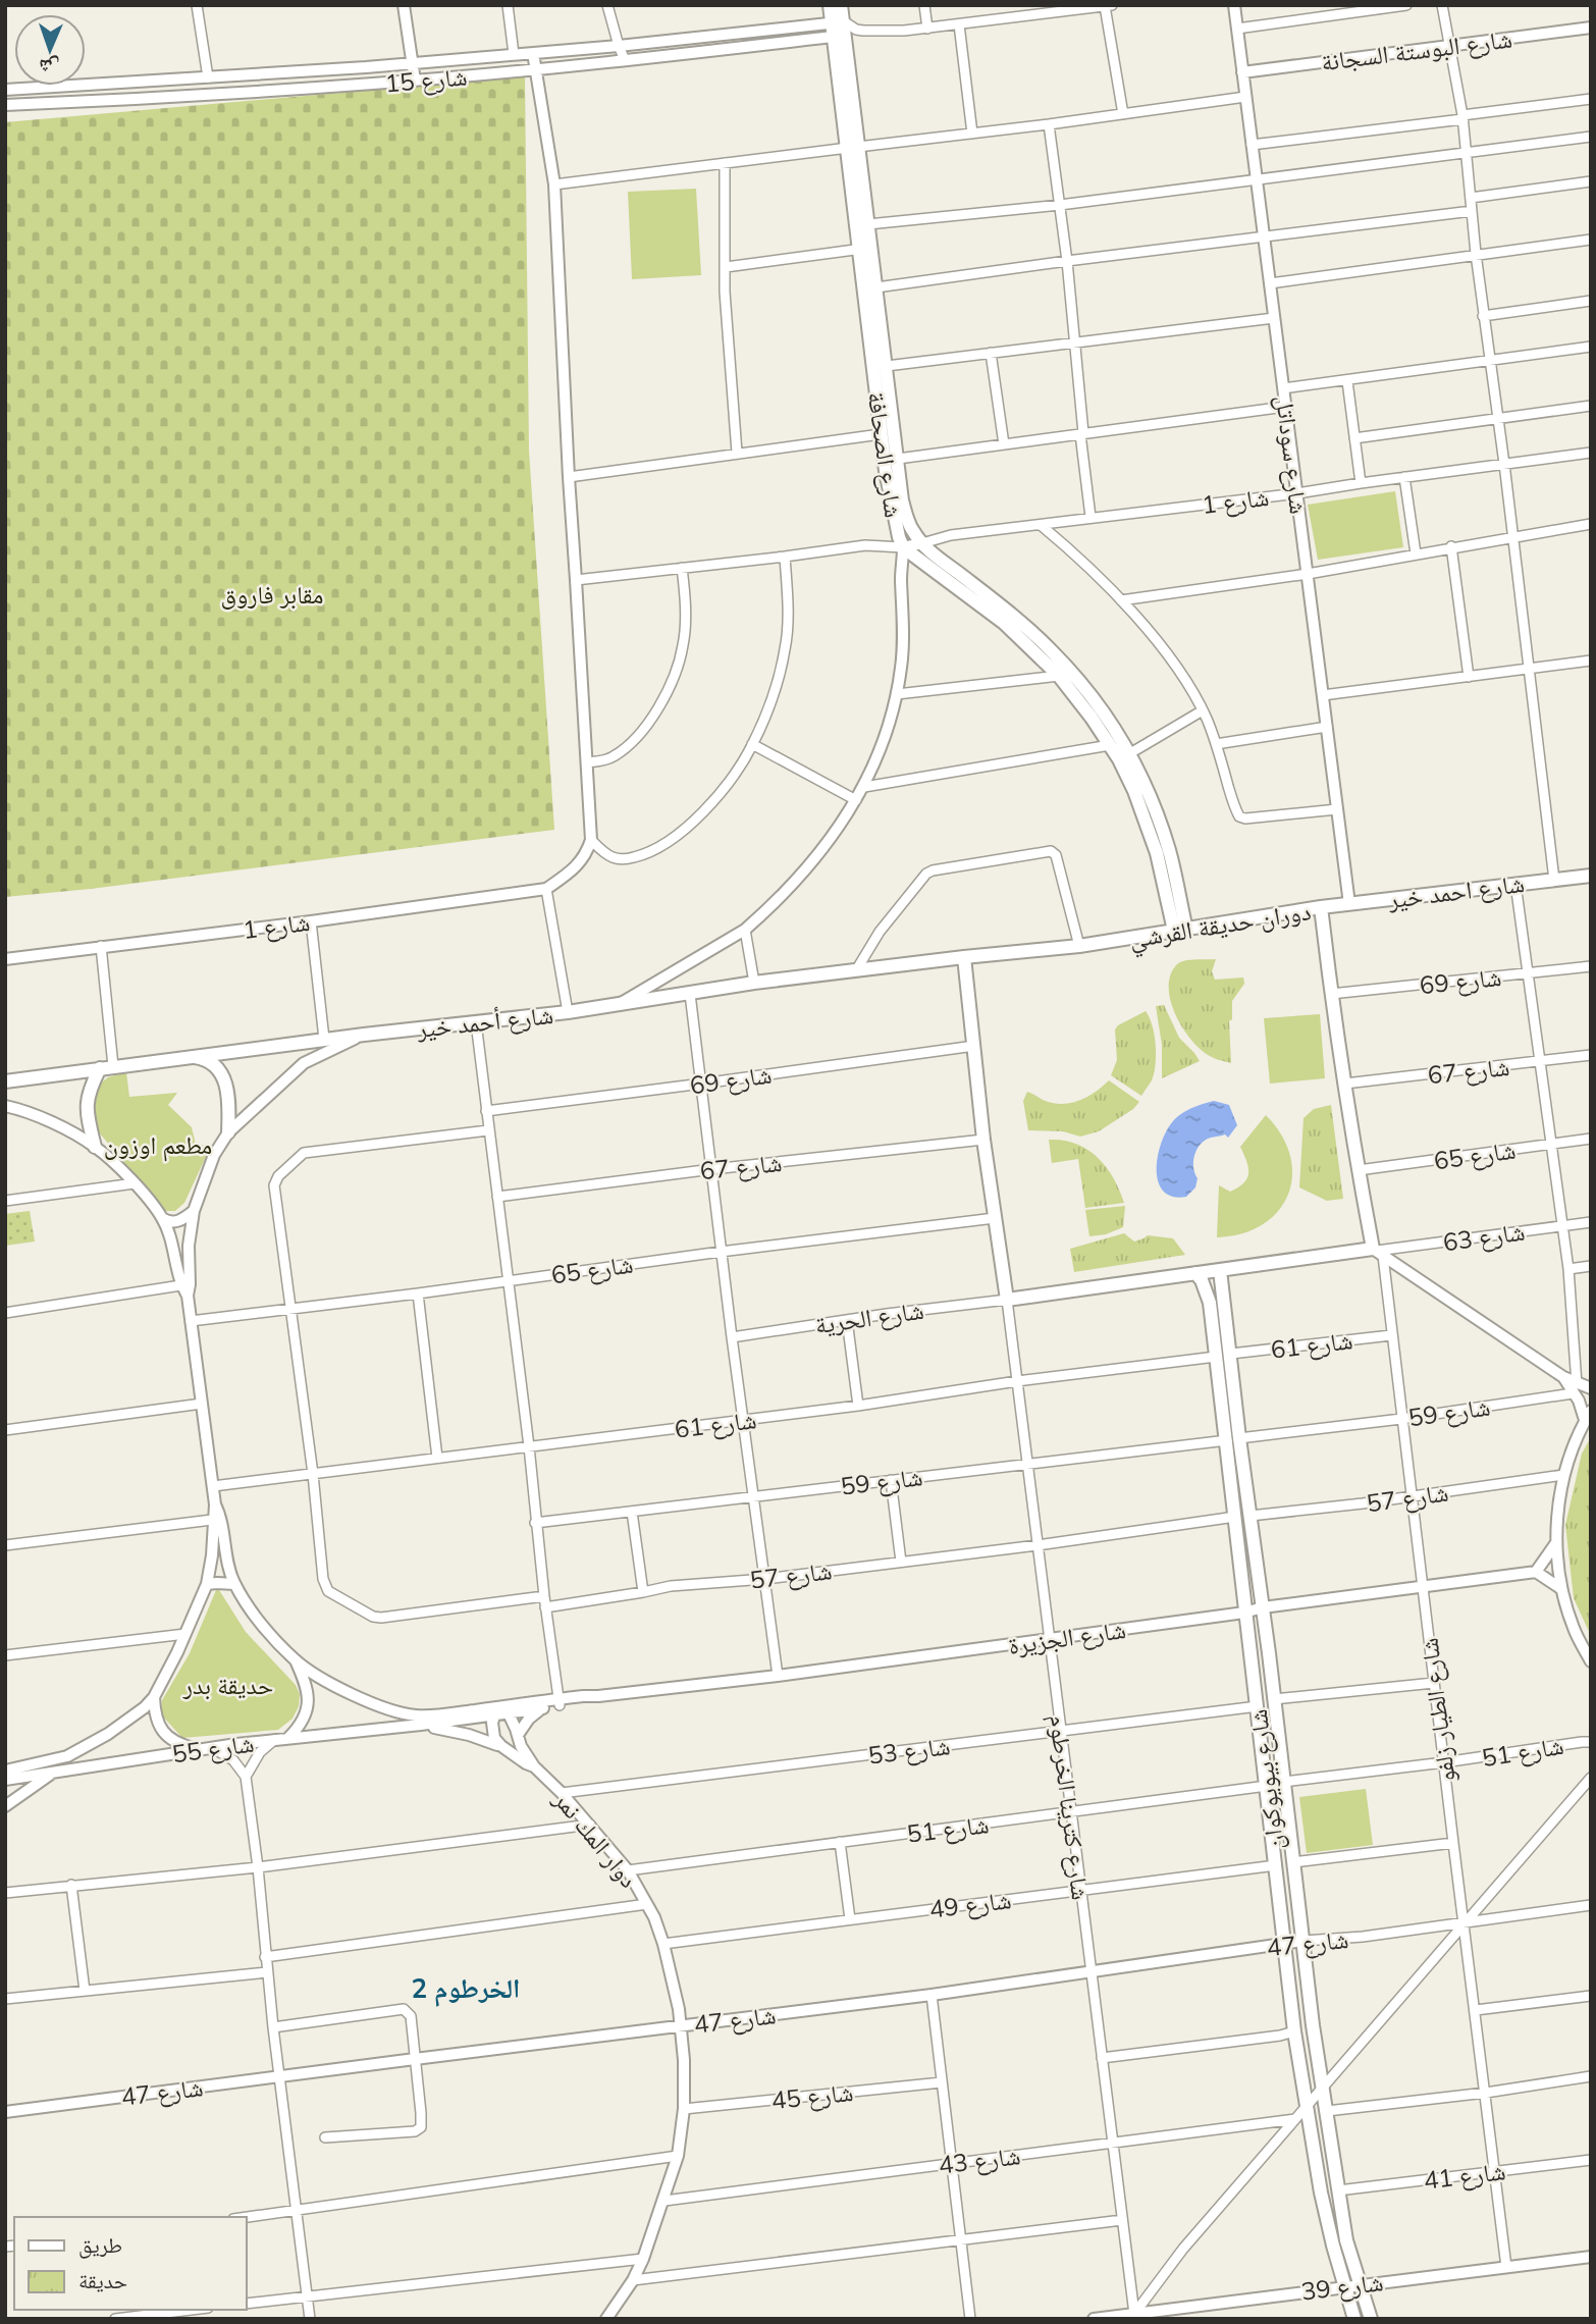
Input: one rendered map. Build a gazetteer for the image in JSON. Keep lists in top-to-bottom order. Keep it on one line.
{"streets":{"main road":["شارع الصحافة","شارع احمد خير","دوران حديقة القرشي","شارع أحمد خير","شارع بيويوكوان"],"street":["شارع البوستة السجانة","شارع 15","شارع سوداتل","شارع 1","شارع 69","شارع 67","شارع 65","شارع 63","شارع الحرية","شارع 61","شارع 59","شارع 57","شارع الجزيرة","شارع الطيار زلفو","شارع 55","شارع 53","شارع 51","شارع كترينا الخرطوم","دوار المك نمر","شارع 49","شارع 47","شارع 45","شارع 43","شارع 41","شارع 39"]},"crossings":[["شارع البوستة السجانة","شارع سوداتل"],["شارع 15","شارع الصحافة"],["شارع الصحافة","شارع 1"],["شارع الصحافة","دوران حديقة القرشي"],["شارع سوداتل","شارع 1"],["شارع سوداتل","شارع احمد خير"],["شارع احمد خير","دوران حديقة القرشي"],["دوران حديقة القرشي","شارع 69"],["دوران حديقة القرشي","شارع أحمد خير"],["دوران حديقة القرشي","شارع 67"],["دوران حديقة القرشي","شارع 65"],["دوران حديقة القرشي","شارع 63"],["دوران حديقة القرشي","شارع الطيار زلفو"],["شارع 63","شارع الطيار زلفو"],["شارع الحرية","شارع كترينا الخرطوم"],["شارع 61","شارع 57"],["شارع 61","شارع الطيار زلفو"],["شارع 61","شارع بيويوكوان"],["شارع 61","شارع كترينا الخرطوم"],["شارع 59","شارع الطيار زلفو"],["شارع 59","شارع بيويوكوان"],["شارع 59","شارع كترينا الخرطوم"],["شارع 57","شارع الطيار زلفو"],["شارع 57","شارع بيويوكوان"],["شارع 57","شارع كترينا الخرطوم"],["شارع الجزيرة","شارع الطيار زلفو"],["شارع الجزيرة","شارع 55"],["شارع الجزيرة","شارع بيويوكوان"],["شارع الجزيرة","شارع كترينا الخرطوم"],["شارع الجزيرة","دوار المك نمر"],["شارع الطيار زلفو","شارع 51"],["شارع الطيار زلفو","شارع 47"],["شارع الطيار زلفو","شارع 41"],["شارع الطيار زلفو","شارع 39"],["شارع 55","دوار المك نمر"],["شارع 53","شارع بيويوكوان"],["شارع 53","شارع كترينا الخرطوم"],["شارع 53","دوار المك نمر"],["شارع 51","شارع بيويوكوان"],["شارع 51","شارع كترينا الخرطوم"],["شارع 51","دوار المك نمر"],["شارع بيويوكوان","شارع 49"],["شارع بيويوكوان","شارع 47"],["شارع بيويوكوان","شارع 41"],["شارع بيويوكوان","شارع 39"],["شارع كترينا الخرطوم","شارع 49"],["شارع كترينا الخرطوم","شارع 47"],["شارع كترينا الخرطوم","شارع 43"],["شارع كترينا الخرطوم","شارع 39"],["دوار المك نمر","شارع 49"],["دوار المك نمر","شارع 47"],["دوار المك نمر","شارع 45"],["دوار المك نمر","شارع 43"]],"districts":["الخرطوم 2"],"parks":["مقابر فاروق","مطعم اوزون","حديقة بدر"],"legend":["طريق","حديقة"],"north":"bottom"}
